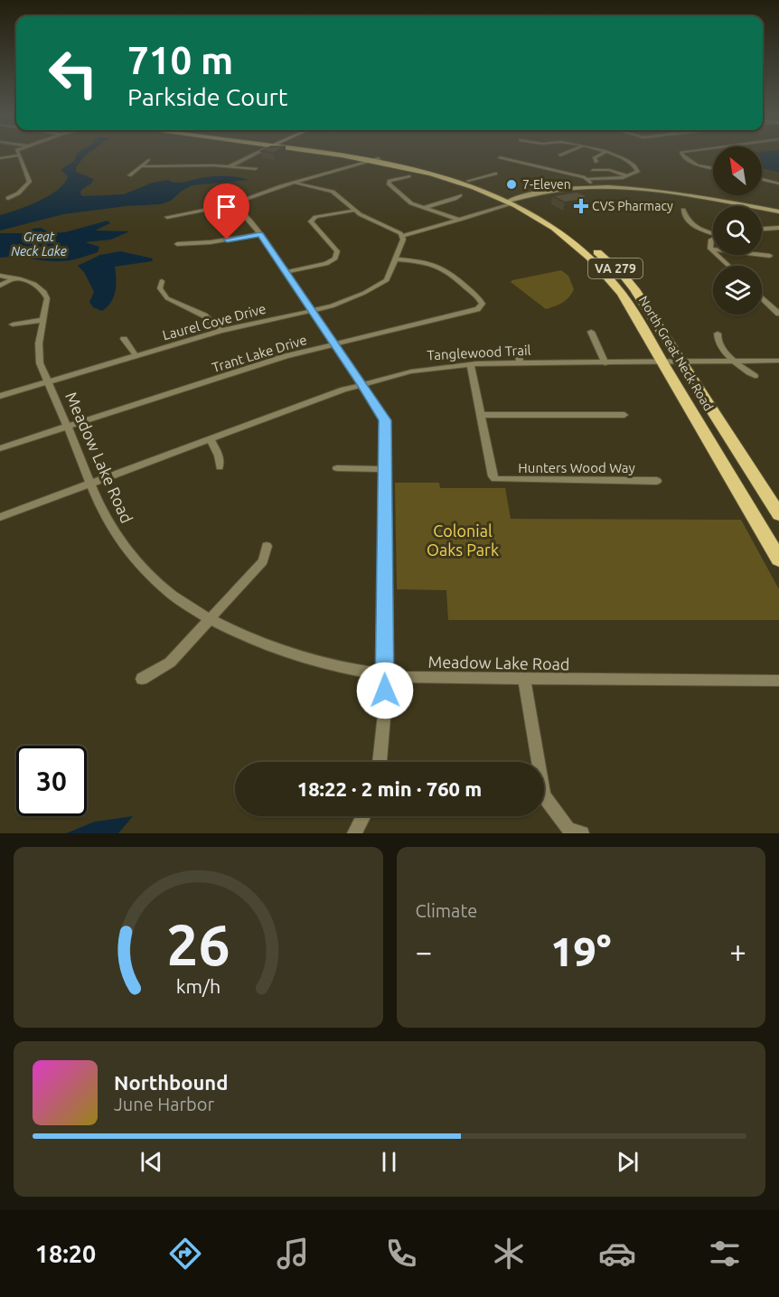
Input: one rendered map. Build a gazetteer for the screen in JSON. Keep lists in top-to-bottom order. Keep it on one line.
{"streets":{"main road":["VA 279","North Great Neck Road"],"street":["Laurel Cove Drive","Tanglewood Trail","Trant Lake Drive","Meadow Lake Road","Hunters Wood Way"]},"crossings":[["Laurel Cove Drive","Trant Lake Drive"],["Laurel Cove Drive","Meadow Lake Road"],["Tanglewood Trail","North Great Neck Road"],["Tanglewood Trail","Meadow Lake Road"],["Trant Lake Drive","Meadow Lake Road"]],"water":["Great Neck Lake"],"parks":["Colonial Oaks Park"],"places":{"other":["7-Eleven"],"health":["CVS Pharmacy"]},"north":"top left","page":{"turn":["710 m","Parkside Court"],"limit":"30","trip":"18:22 · 2 min · 760 m","tile":"Climate","heat":["−","19°","+"],"song":["Northbound","June Harbor"],"tabs":"18:20","gauge":["26","km/h"]}}
